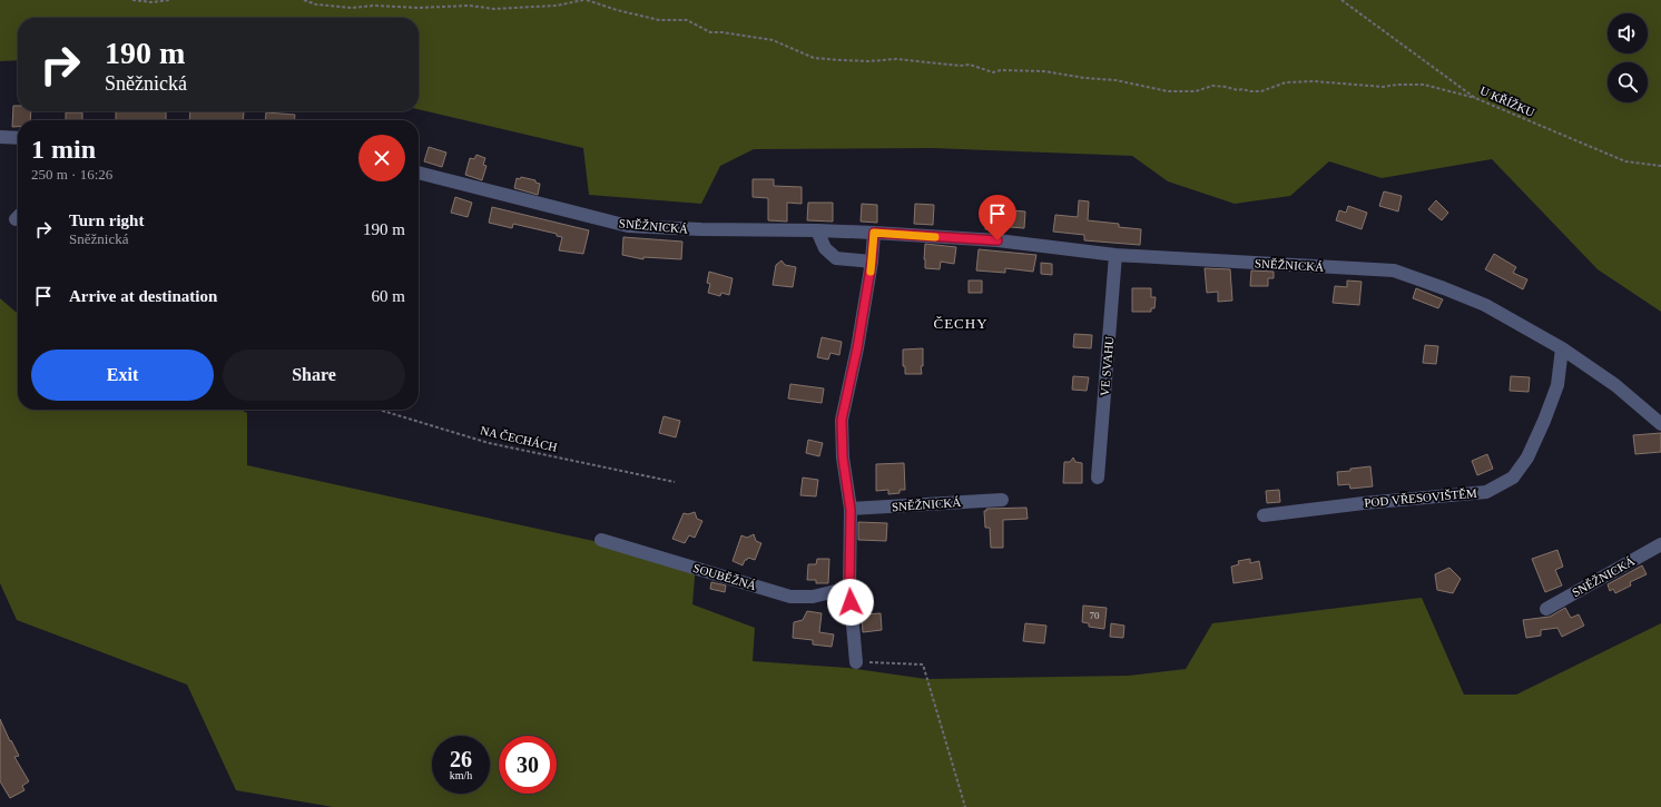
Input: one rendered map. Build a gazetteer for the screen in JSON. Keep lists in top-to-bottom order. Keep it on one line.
{"streets":{"street":["SNĚŽNICKÁ","VE SVAHU","POD VŘESOVIŠTĚM","SOUBĚŽNÁ"],"path":["U KŘÍŽKU","NA ČECHÁCH"]},"crossings":[["SNĚŽNICKÁ","VE SVAHU"],["SNĚŽNICKÁ","POD VŘESOVIŠTĚM"]],"districts":["ČECHY"],"house_numbers":["70"],"page":{"turn":["190 m","Sněžnická"],"heading":["1 min","250 m · 16:26"],"list":[{"name":"Turn right","note":"Sněžnická","value":"190 m"},{"name":"Arrive at destination","value":"60 m"}],"buttons":["Exit","Share"],"speed":"26 km/h","limit":"30"}}
